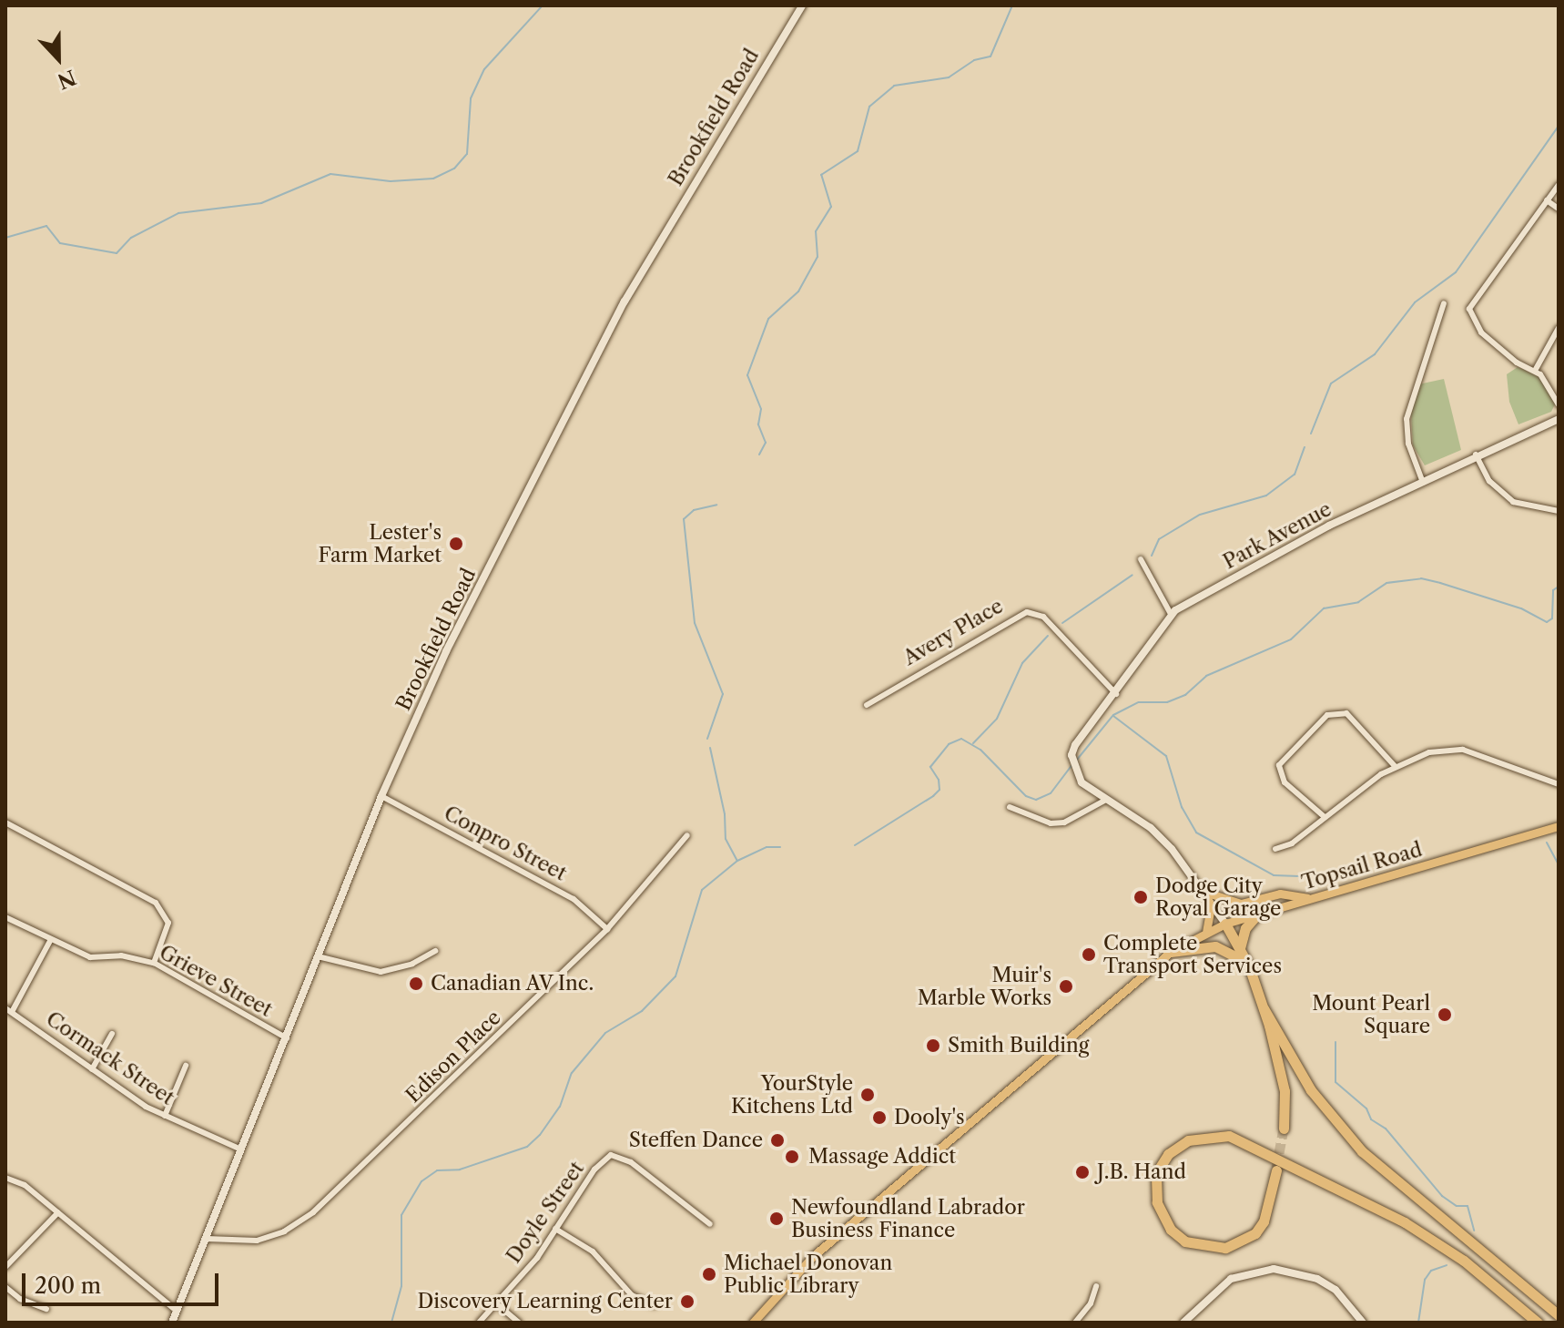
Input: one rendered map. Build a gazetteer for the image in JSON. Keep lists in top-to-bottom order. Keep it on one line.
{"streets":{"main road":["Brookfield Road","Park Avenue","Topsail Road"],"street":["Avery Place","Conpro Street","Grieve Street","Edison Place","Cormack Street","Doyle Street"]},"crossings":[["Brookfield Road","Conpro Street"],["Brookfield Road","Grieve Street"],["Brookfield Road","Edison Place"],["Brookfield Road","Cormack Street"],["Park Avenue","Avery Place"],["Conpro Street","Edison Place"]],"places":["Lester's Farm Market","Dodge City Royal Garage","Complete Transport Services","Canadian AV Inc.","Muir's Marble Works","Mount Pearl Square","Smith Building","YourStyle Kitchens Ltd","Dooly's","Steffen Dance","Massage Addict","J.B. Hand","Newfoundland Labrador Business Finance","Michael Donovan Public Library","Discovery Learning Center"],"scale_bar":"200 m","north":"bottom"}
